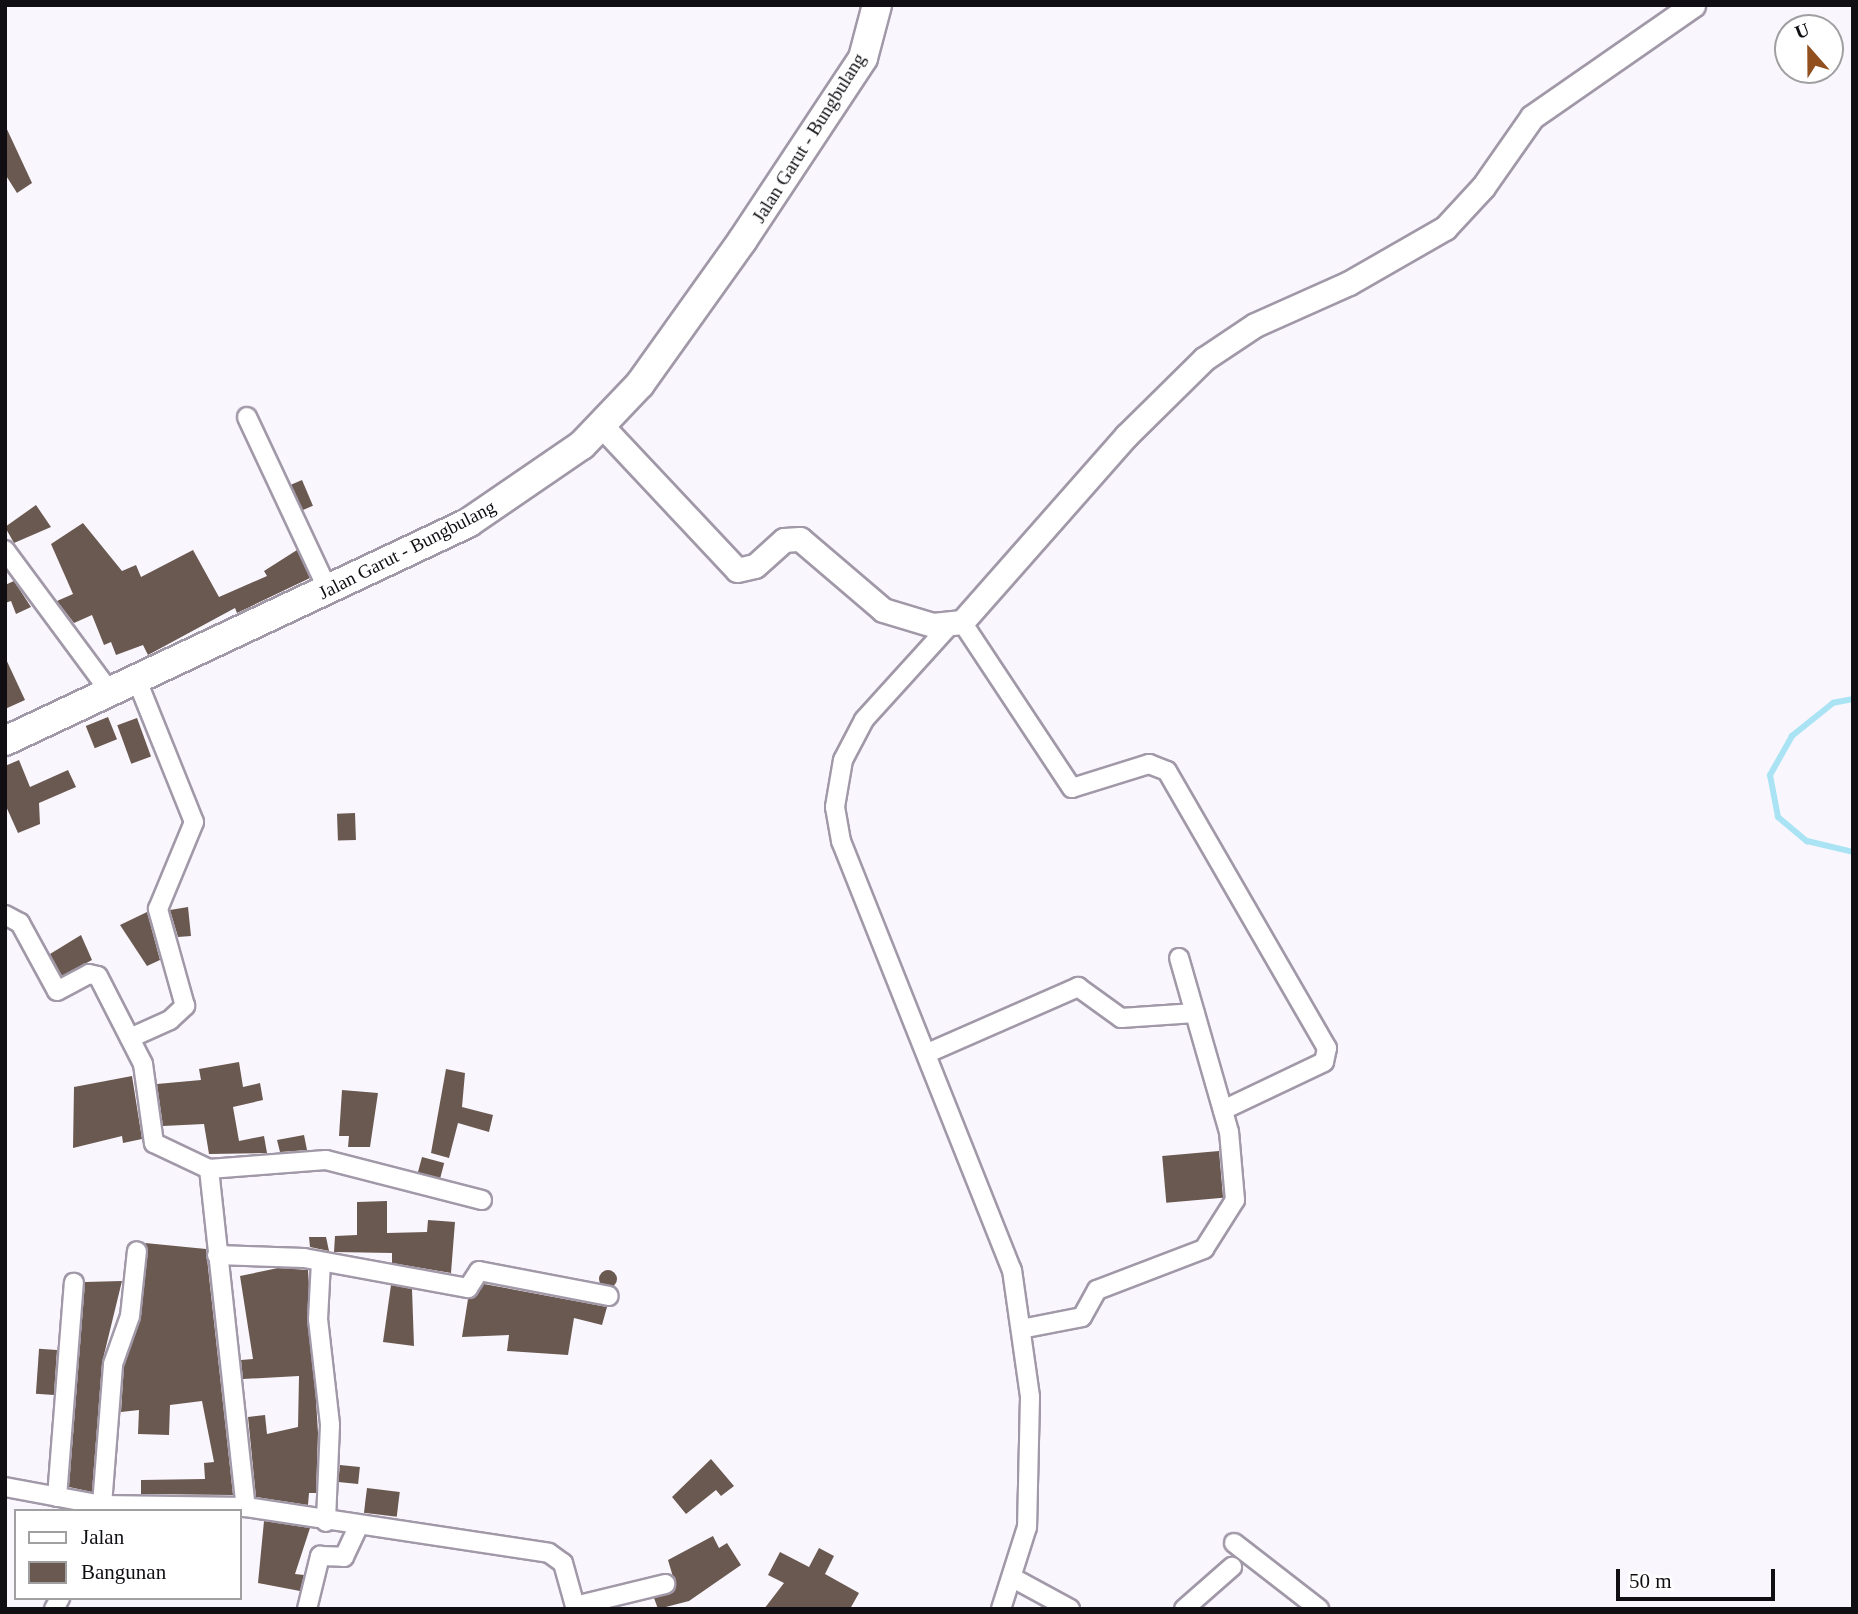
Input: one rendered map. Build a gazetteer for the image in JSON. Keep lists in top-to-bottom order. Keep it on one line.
{"streets":{"main road":["Jalan Garut - Bungbulang"]},"legend":["Jalan","Bangunan"],"scale_bar":"50 m","north":"top"}
